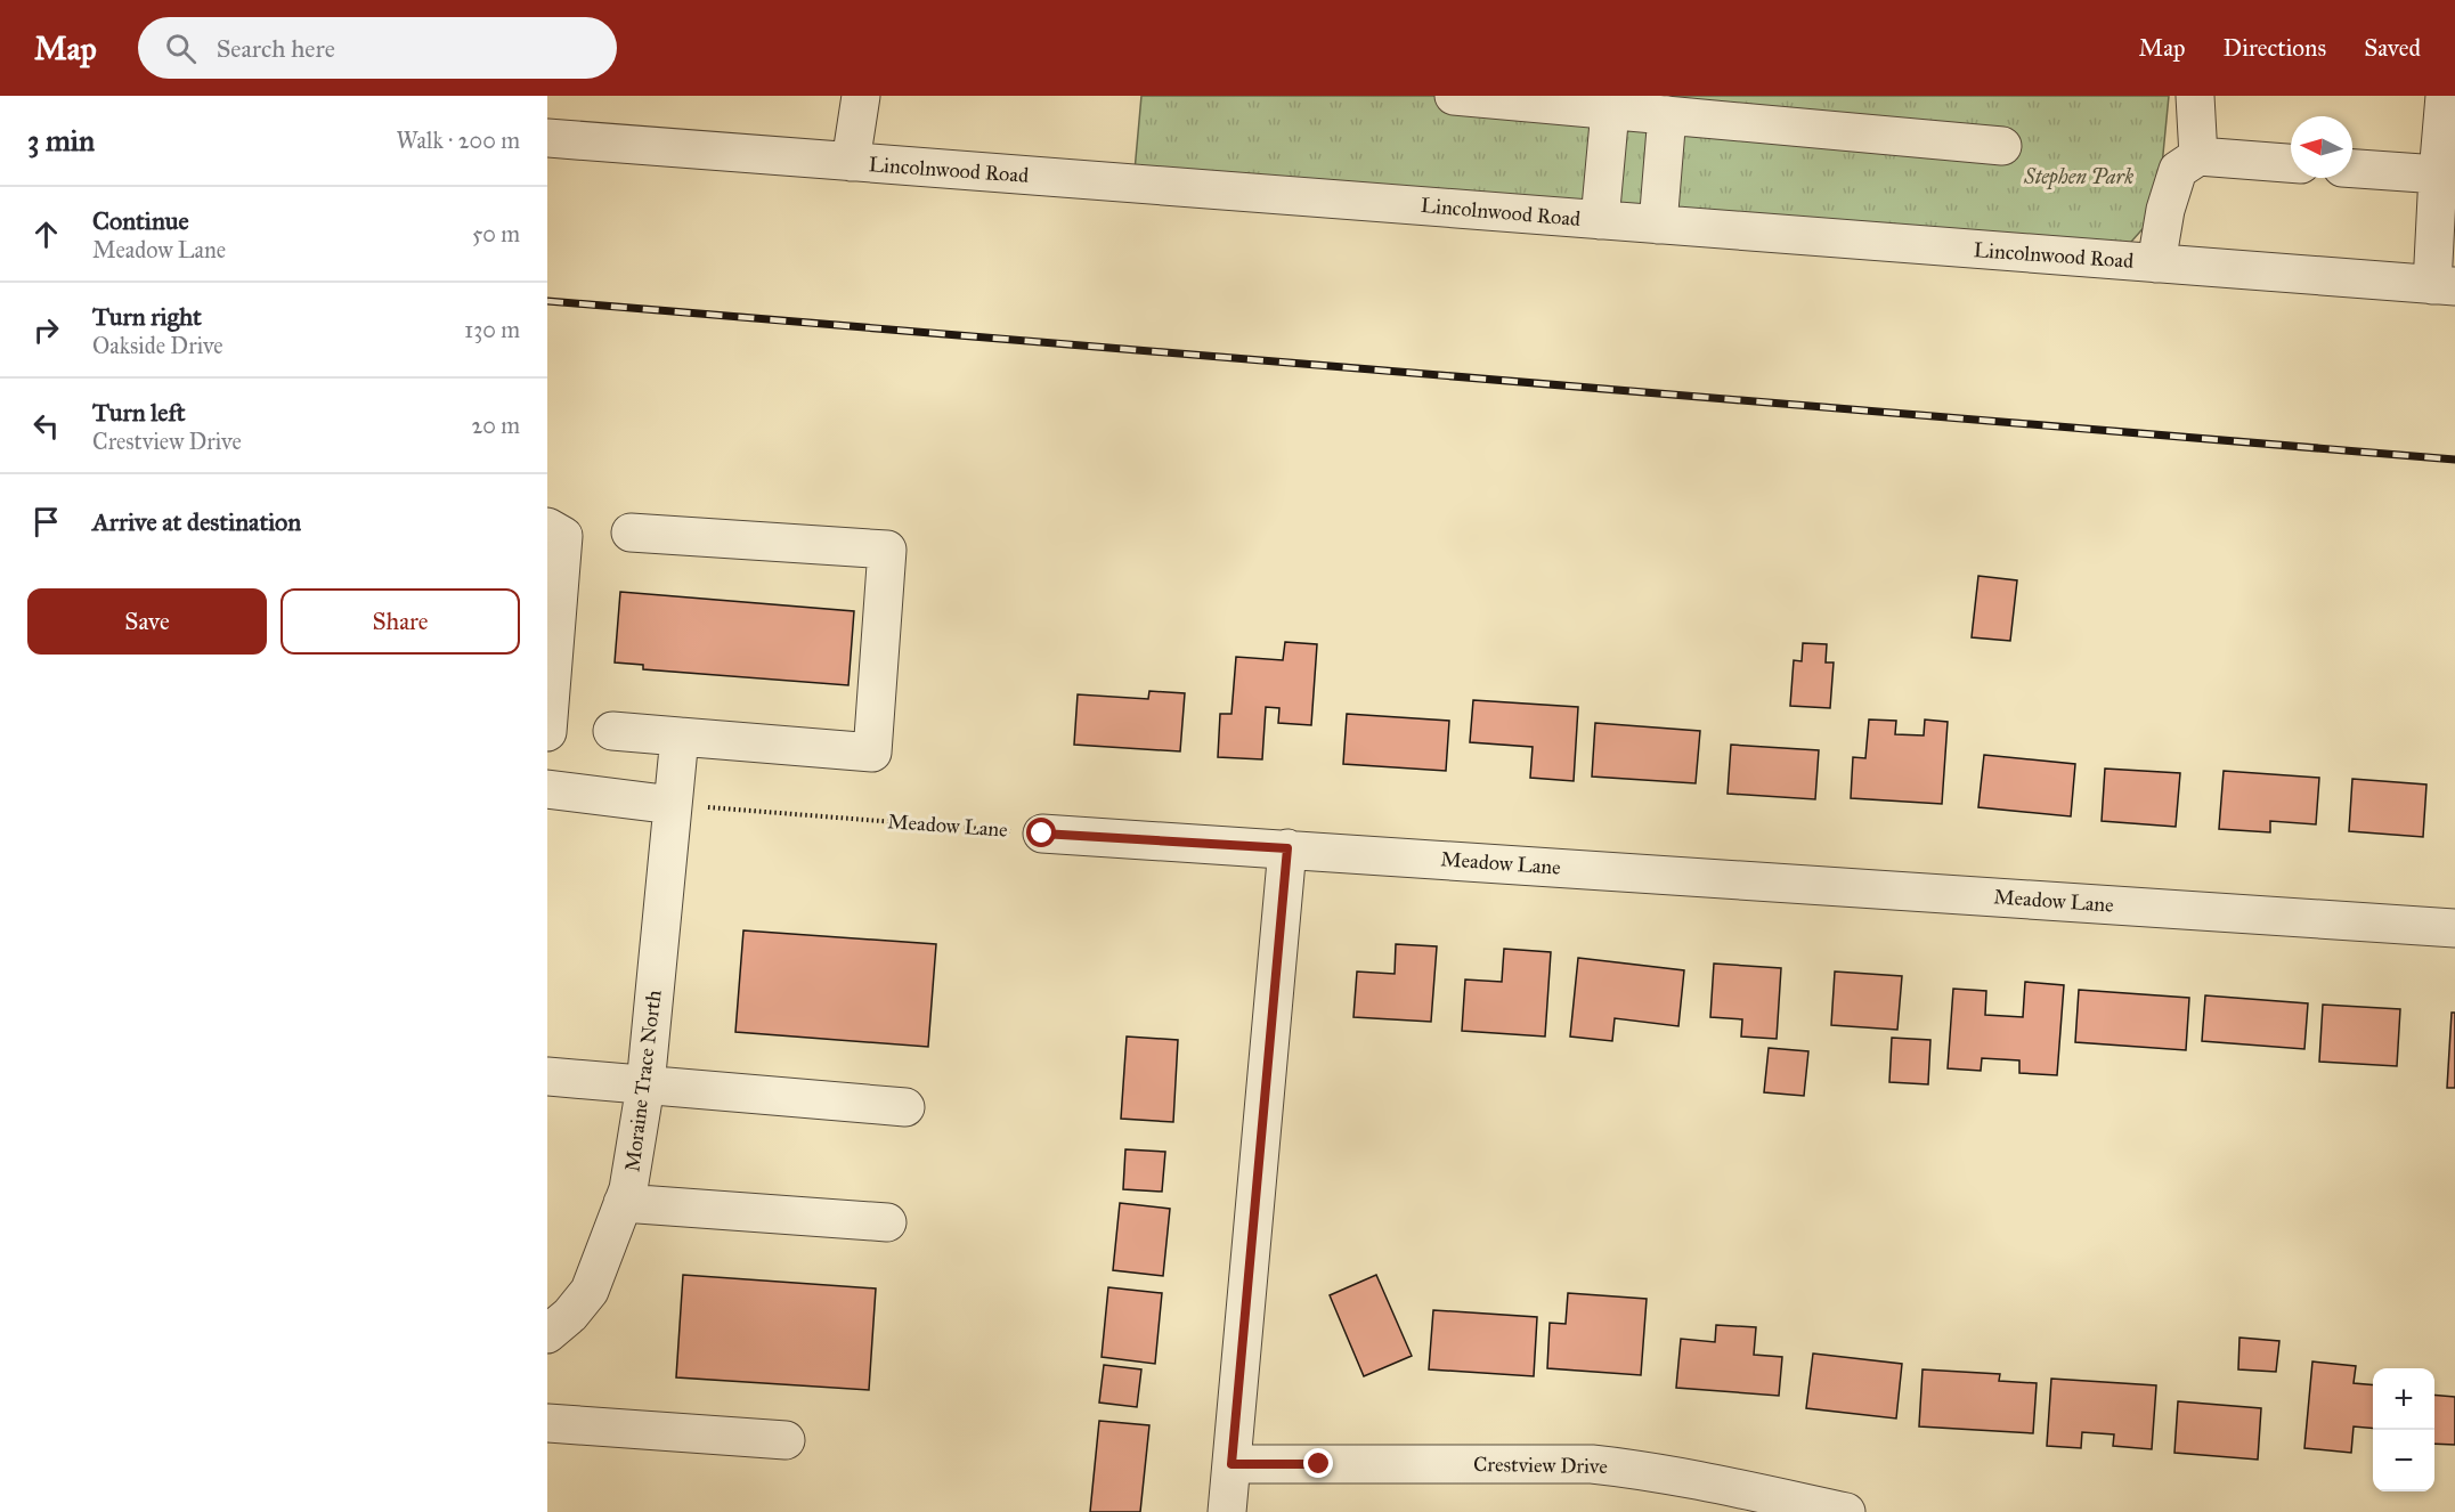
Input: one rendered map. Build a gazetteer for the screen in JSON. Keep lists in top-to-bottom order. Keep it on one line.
{"streets":{"street":["Lincolnwood Road","Meadow Lane","Moraine Trace North","Crestview Drive"]},"crossings":[["Meadow Lane","Moraine Trace North"]],"parks":["Stephen Park"],"north":"left","page":{"header":"Map","search":"Search here","nav":["Map","Directions","Saved"],"heading":["3 min","Walk · 200 m"],"list":[["Continue","Meadow Lane","50 m"],["Turn right","Oakside Drive","130 m"],["Turn left","Crestview Drive","20 m"],"Arrive at destination"],"buttons":["Save","Share"],"map_buttons":["+","−"]}}
